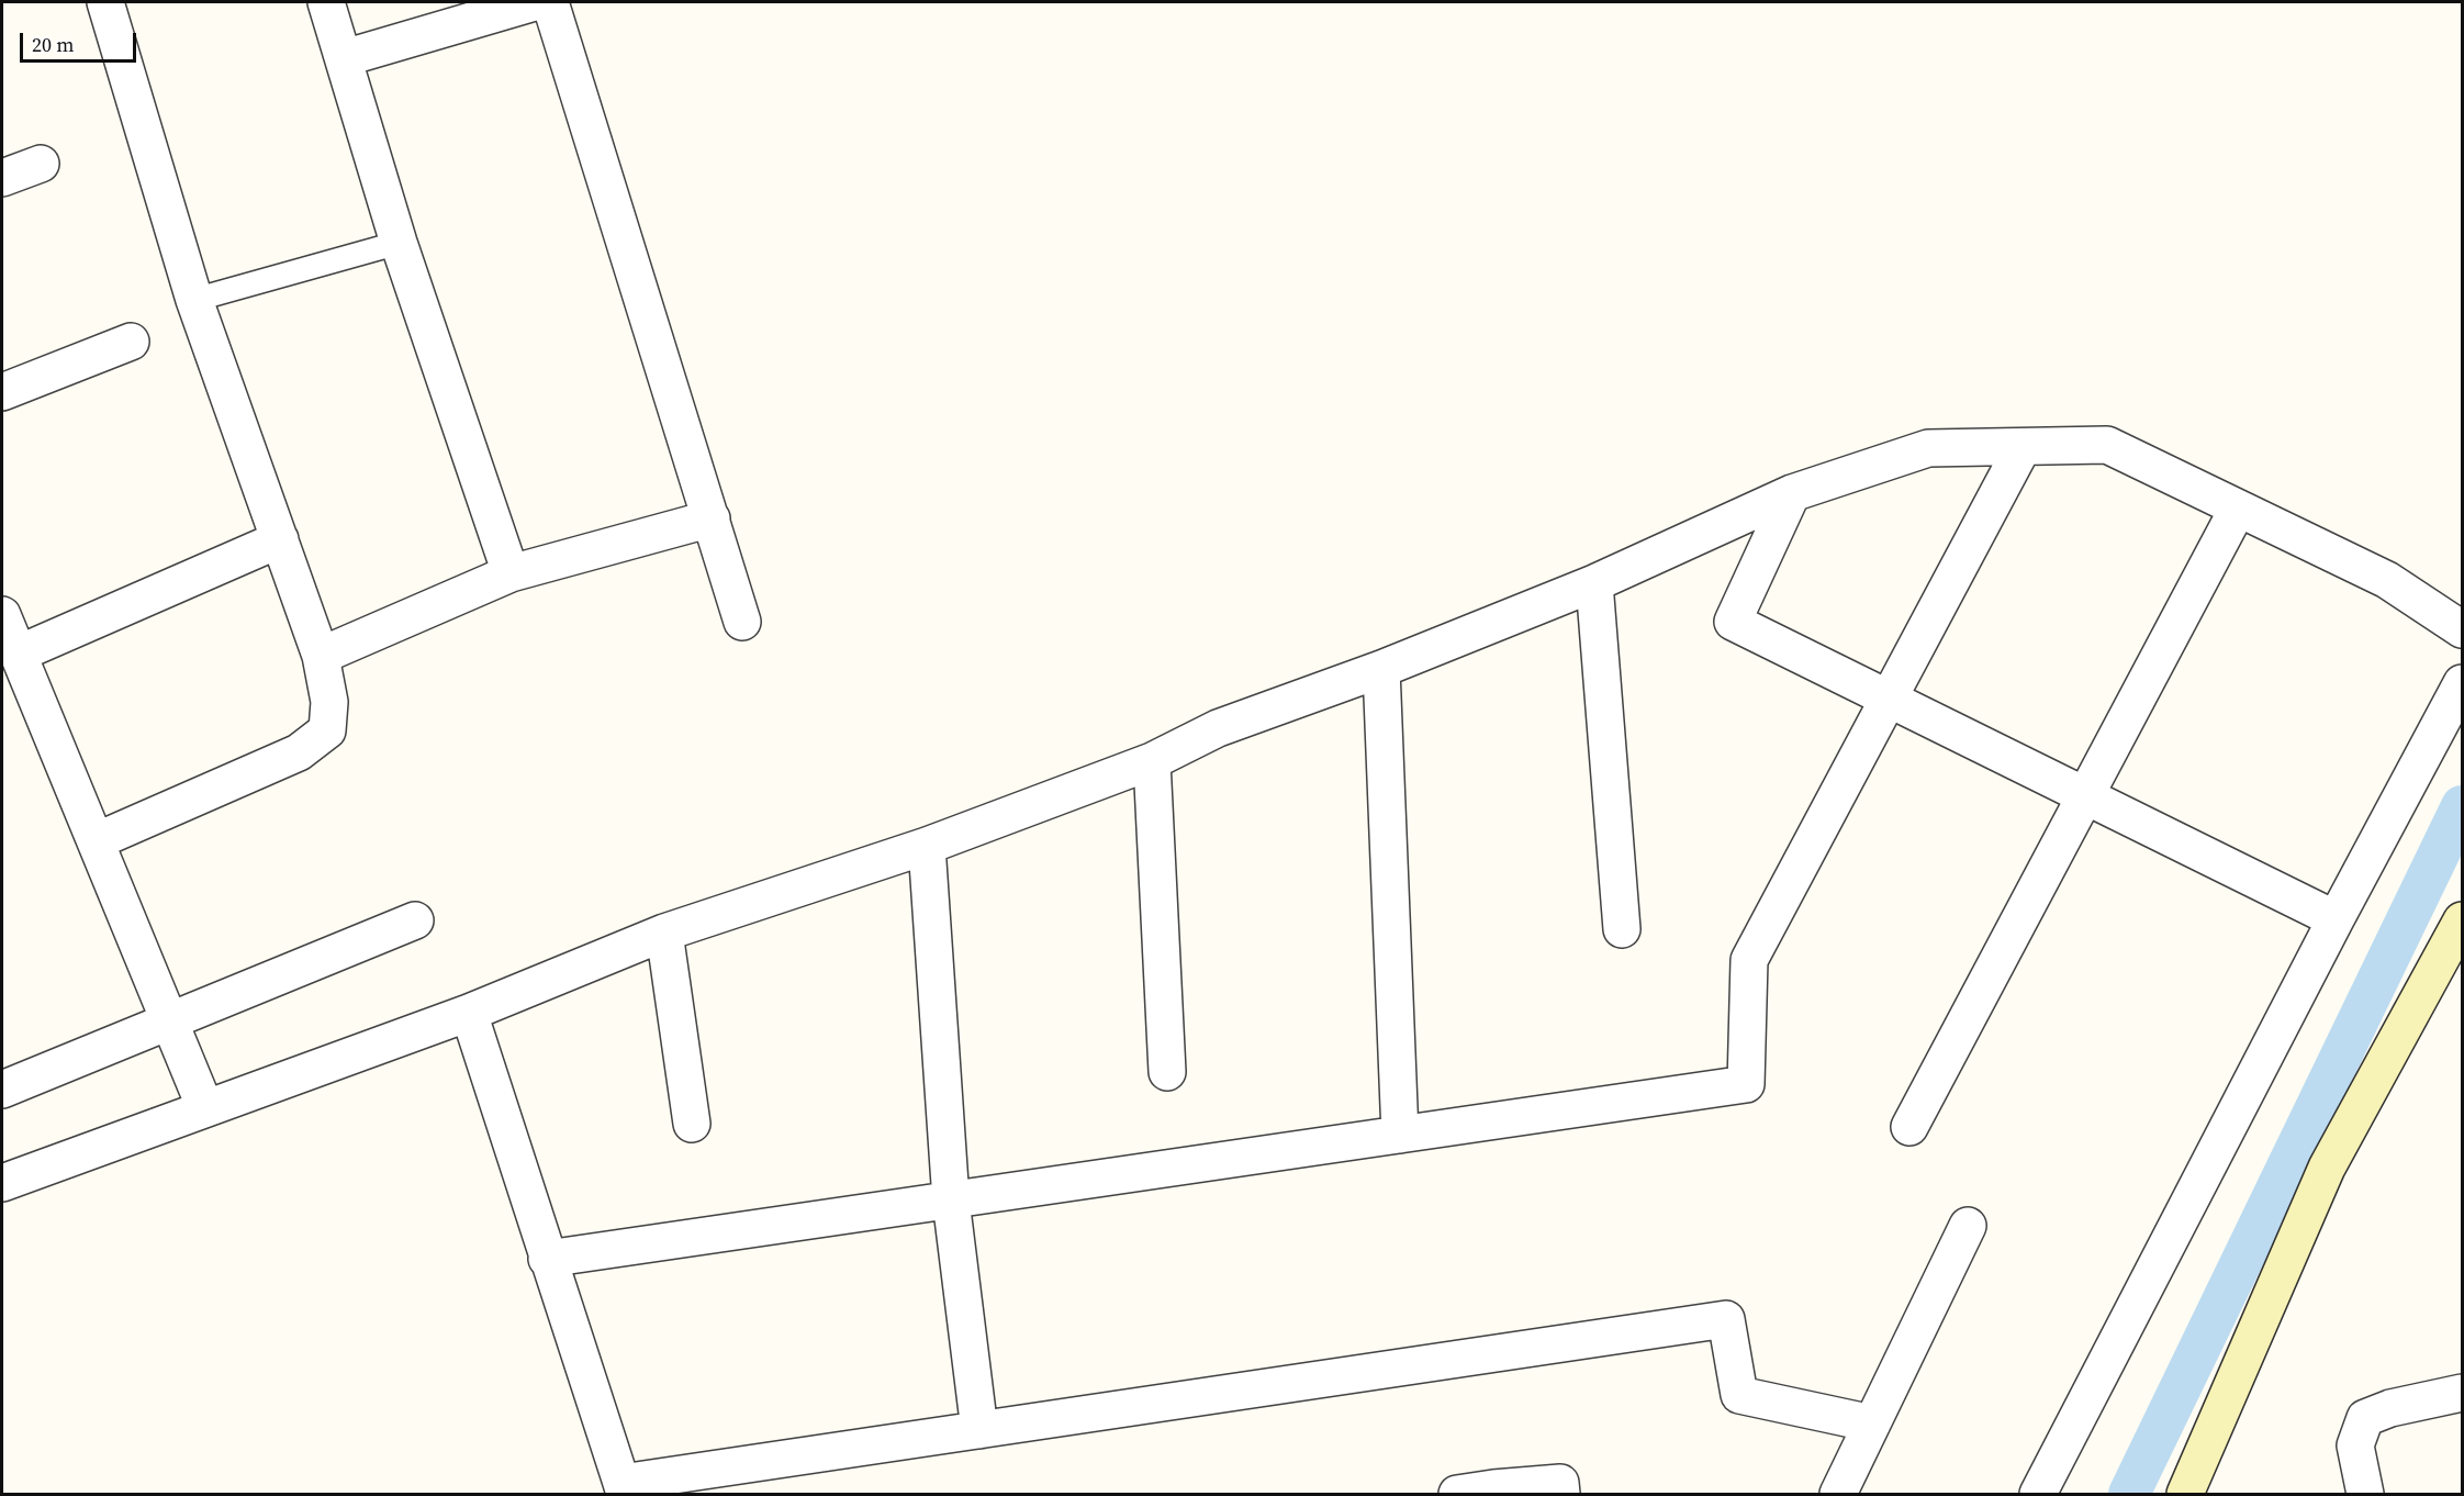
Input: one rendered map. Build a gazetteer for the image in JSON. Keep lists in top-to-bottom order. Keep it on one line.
{"scale_bar":"20 m"}
